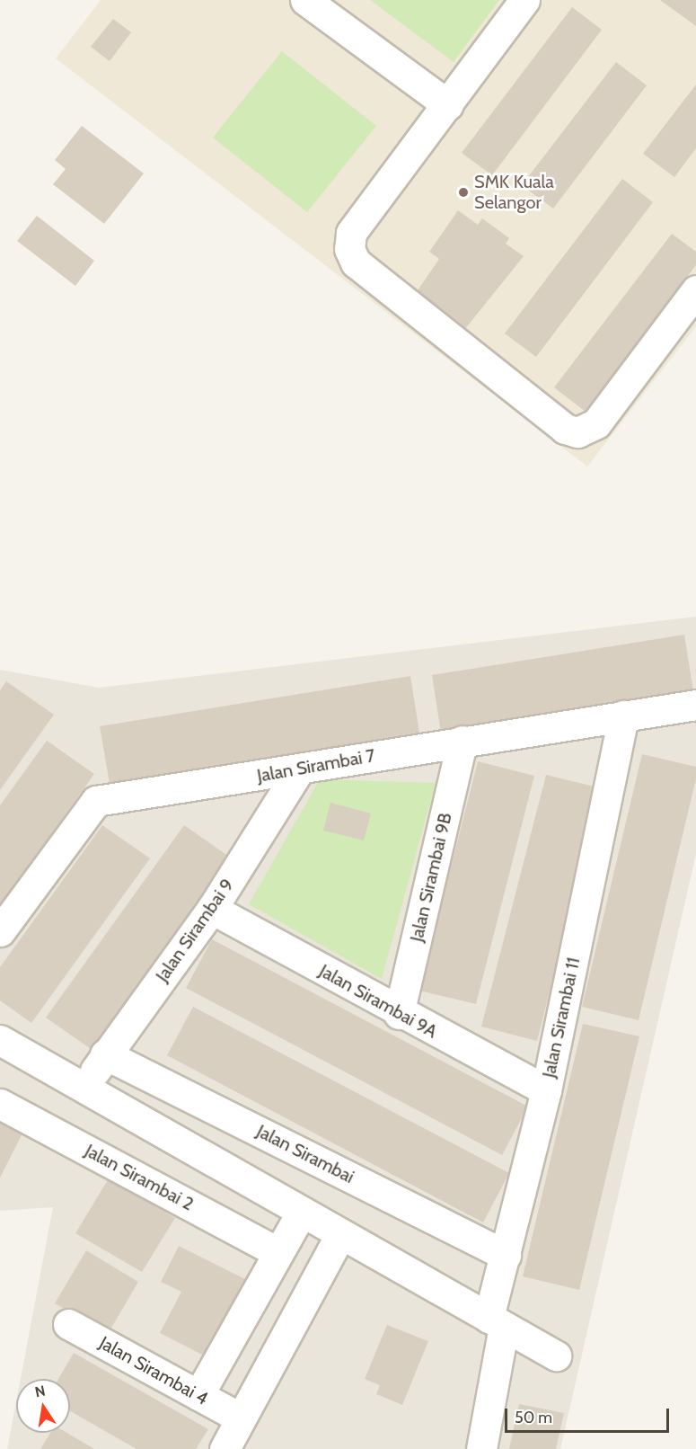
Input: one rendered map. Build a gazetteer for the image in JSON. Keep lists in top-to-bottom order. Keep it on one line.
{"streets":{"street":["Jalan Sirambai 7","Jalan Sirambai 9B","Jalan Sirambai 9","Jalan Sirambai 9A","Jalan Sirambai 11","Jalan Sirambai","Jalan Sirambai 2","Jalan Sirambai 4"]},"crossings":[["Jalan Sirambai 7","Jalan Sirambai 9B"],["Jalan Sirambai 7","Jalan Sirambai 9"],["Jalan Sirambai 7","Jalan Sirambai 11"],["Jalan Sirambai 9B","Jalan Sirambai 9A"],["Jalan Sirambai 9","Jalan Sirambai 9A"],["Jalan Sirambai 9","Jalan Sirambai"],["Jalan Sirambai 9A","Jalan Sirambai 11"],["Jalan Sirambai 11","Jalan Sirambai"]],"places":["SMK Kuala Selangor"],"scale_bar":"50 m","north":"top"}
